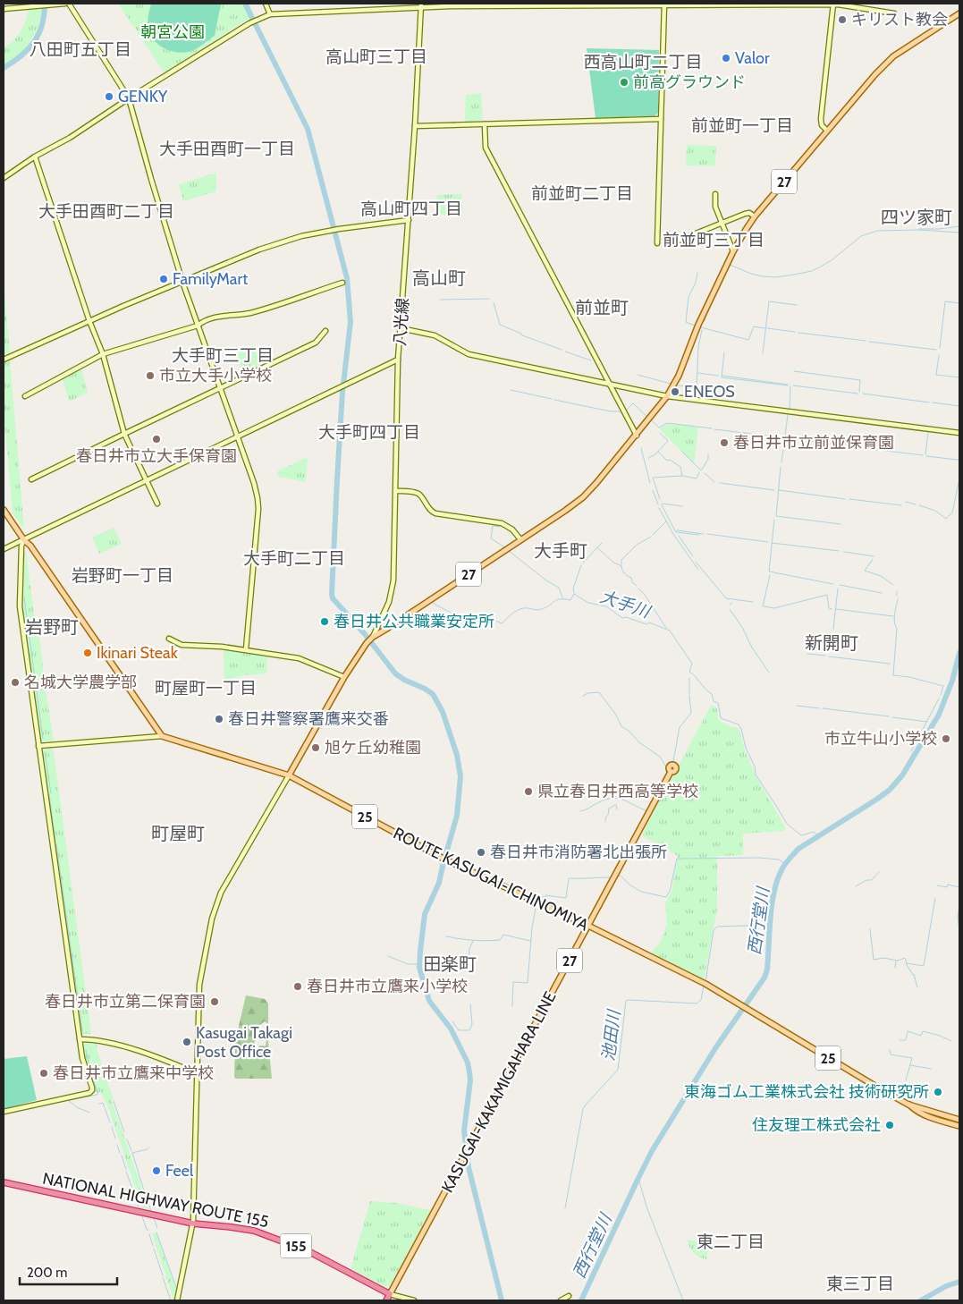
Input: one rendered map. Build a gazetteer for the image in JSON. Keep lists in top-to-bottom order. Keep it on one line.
{"streets":{"highway":["NATIONAL HIGHWAY ROUTE 155","155"],"main road":["27","25","ROUTE KASUGAI-ICHINOMIYA","KASUGAI-KAKAMIGAHARA LINE"],"street":["八光線"]},"crossings":[["27","八光線"],["27","ROUTE KASUGAI-ICHINOMIYA"],["ROUTE KASUGAI-ICHINOMIYA","KASUGAI-KAKAMIGAHARA LINE"],["KASUGAI-KAKAMIGAHARA LINE","NATIONAL HIGHWAY ROUTE 155"]],"districts":["八田町五丁目","高山町三丁目","西高山町二丁目","前並町一丁目","大手田酉町一丁目","前並町二丁目","高山町四丁目","大手田酉町二丁目","四ツ家町","前並町三丁目","高山町","前並町","大手町三丁目","大手町四丁目","大手町","大手町二丁目","岩野町一丁目","岩野町","新開町","町屋町一丁目","町屋町","田楽町","東二丁目","東三丁目"],"water":["大手川","西行堂川","池田川"],"parks":["朝宮公園"],"places":["キリスト教会","Valor","前高グラウンド","GENKY","FamilyMart","市立大手小学校","ENEOS","春日井市立大手保育園","春日井市立前並保育園","春日井公共職業安定所","Ikinari Steak","名城大学農学部","春日井警察署鷹来交番","市立牛山小学校","旭ケ丘幼稚園","県立春日井西高等学校","春日井市消防署北出張所","春日井市立鷹来小学校","春日井市立第二保育園","Kasugai Takagi Post Office","春日井市立鷹来中学校","東海ゴム工業株式会社 技術研究所","住友理工株式会社","Feel"],"scale_bar":"200 m"}
